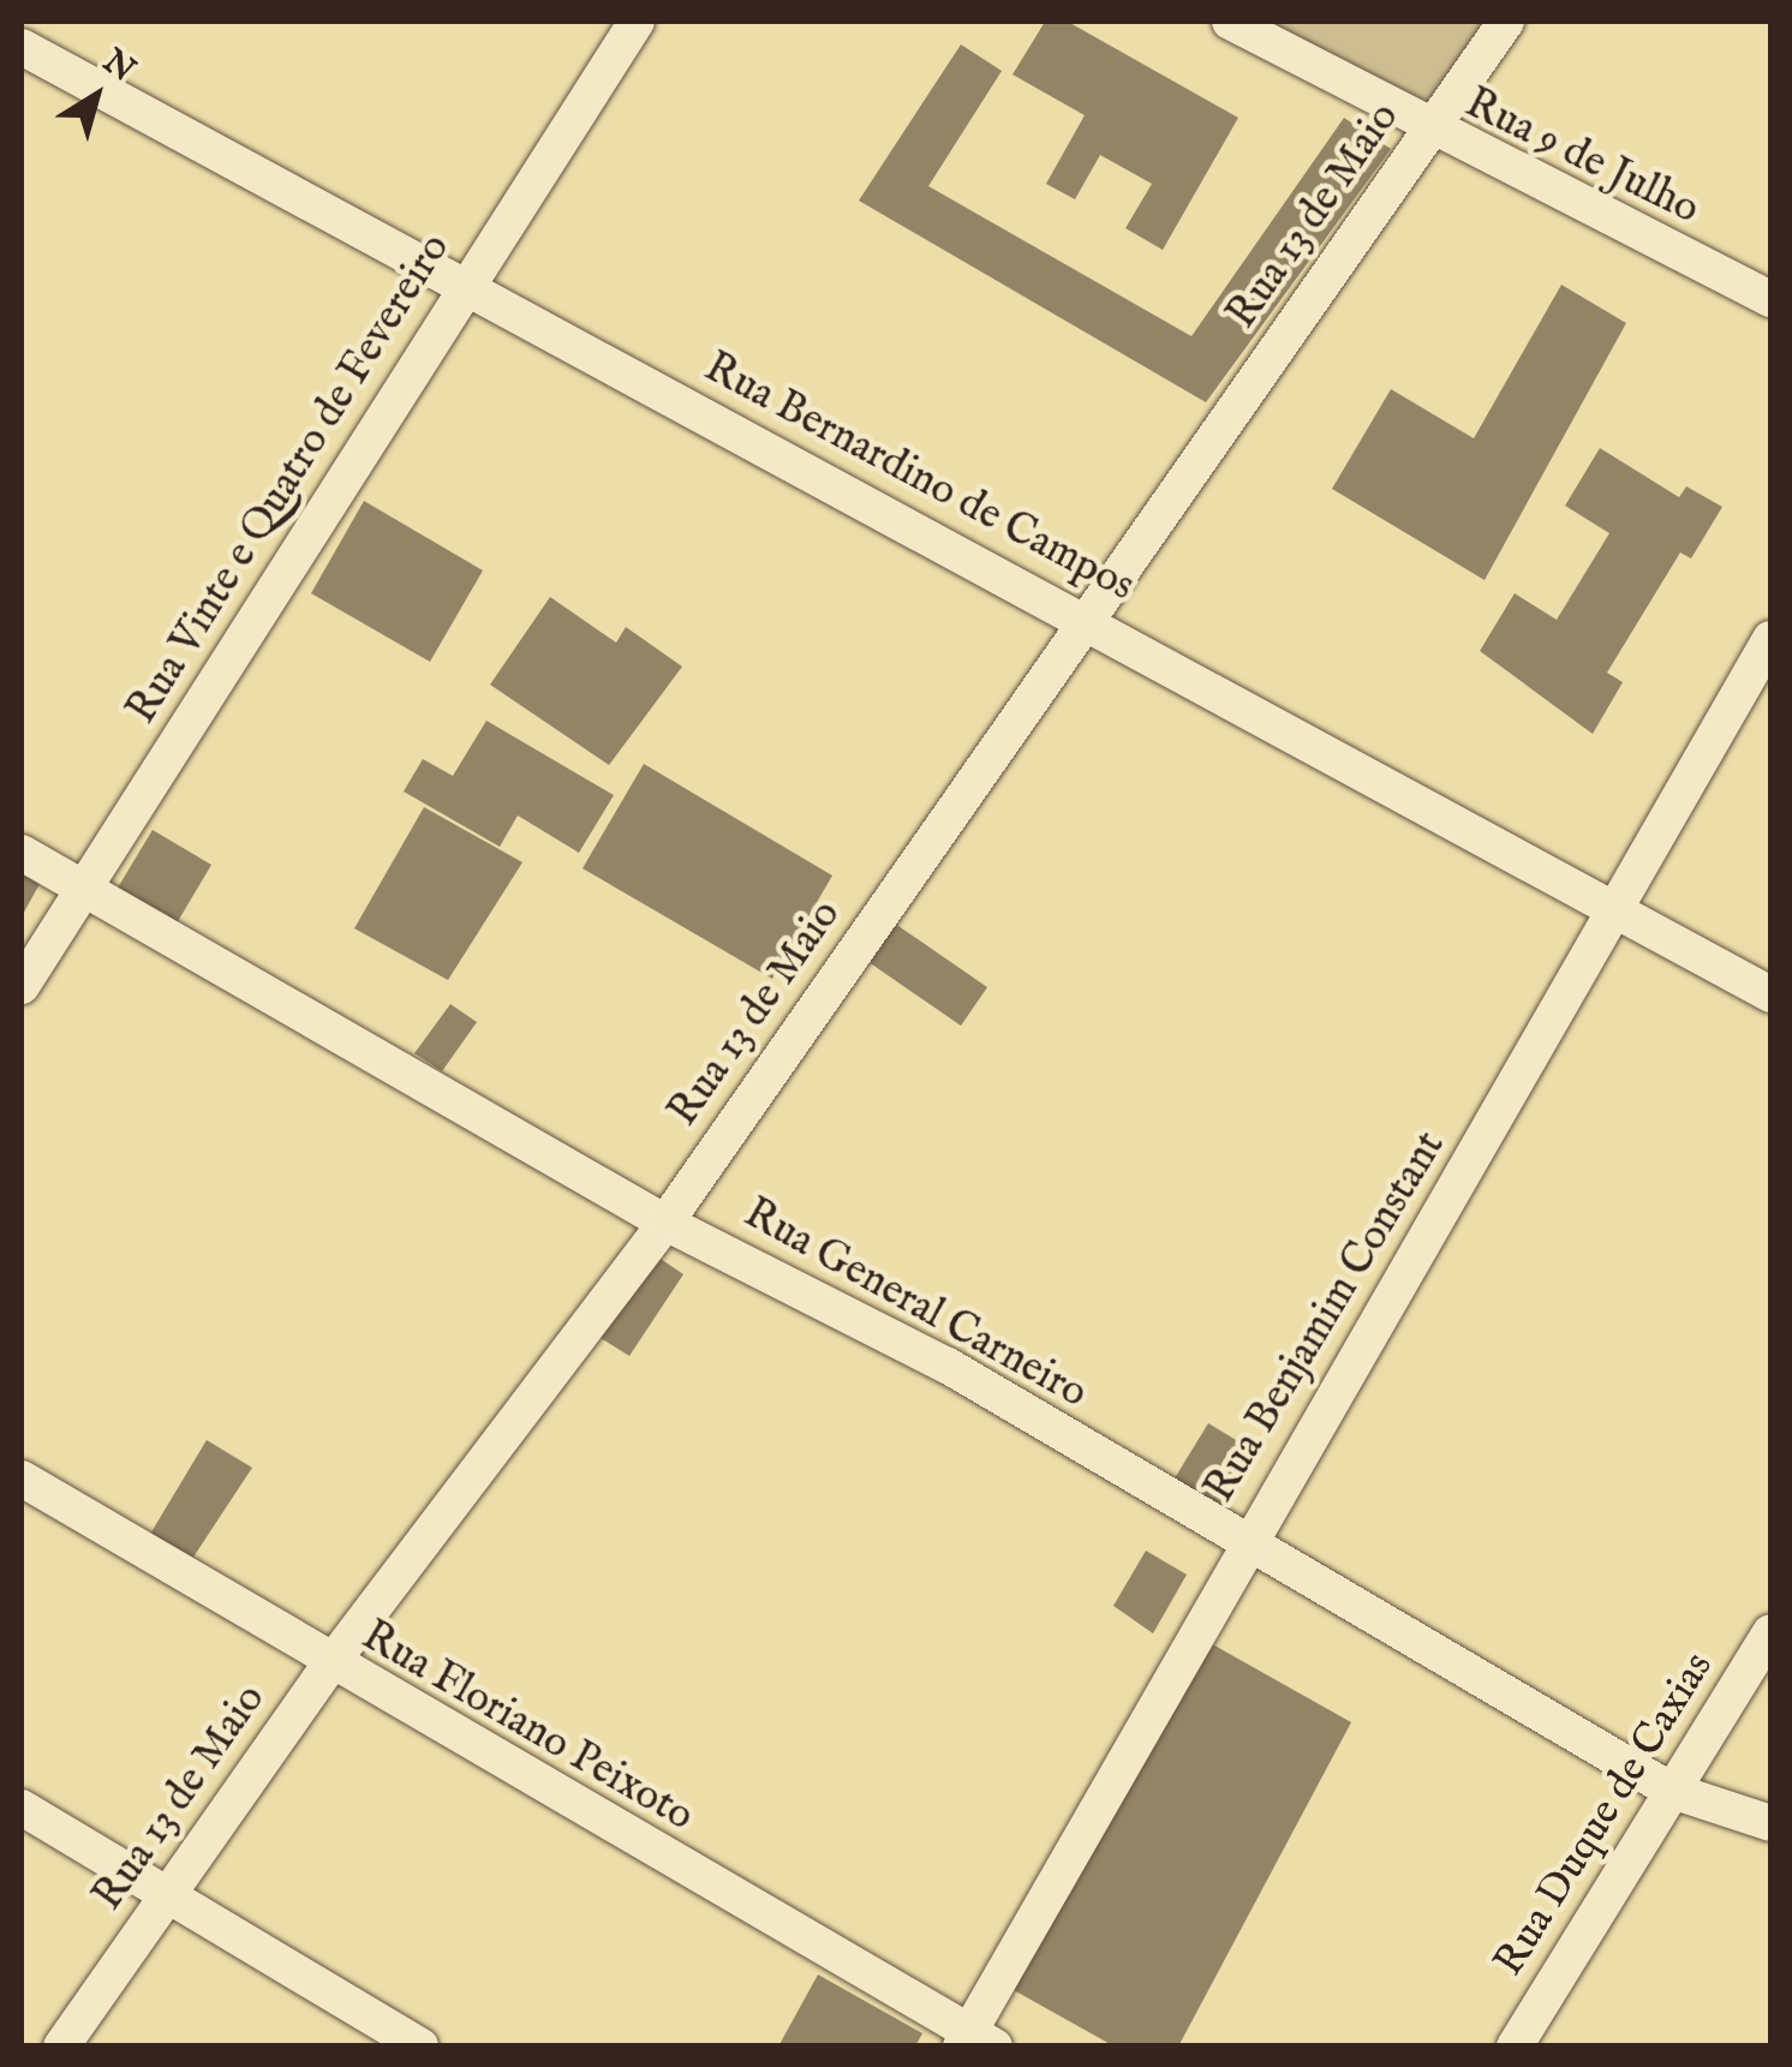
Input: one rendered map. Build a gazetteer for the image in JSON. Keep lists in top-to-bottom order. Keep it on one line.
{"streets":{"street":["Rua 9 de Julho","Rua 13 de Maio","Rua Bernardino de Campos","Rua Vinte e Quatro de Fevereiro","Rua General Carneiro","Rua Benjamim Constant","Rua Floriano Peixoto","Rua Duque de Caxias"]},"crossings":[["Rua 9 de Julho","Rua 13 de Maio"],["Rua 13 de Maio","Rua Bernardino de Campos"],["Rua 13 de Maio","Rua General Carneiro"],["Rua 13 de Maio","Rua Floriano Peixoto"],["Rua Bernardino de Campos","Rua Vinte e Quatro de Fevereiro"],["Rua Bernardino de Campos","Rua Benjamim Constant"],["Rua Vinte e Quatro de Fevereiro","Rua General Carneiro"],["Rua General Carneiro","Rua Benjamim Constant"],["Rua General Carneiro","Rua Duque de Caxias"],["Rua Benjamim Constant","Rua Floriano Peixoto"]],"north":"top right"}
